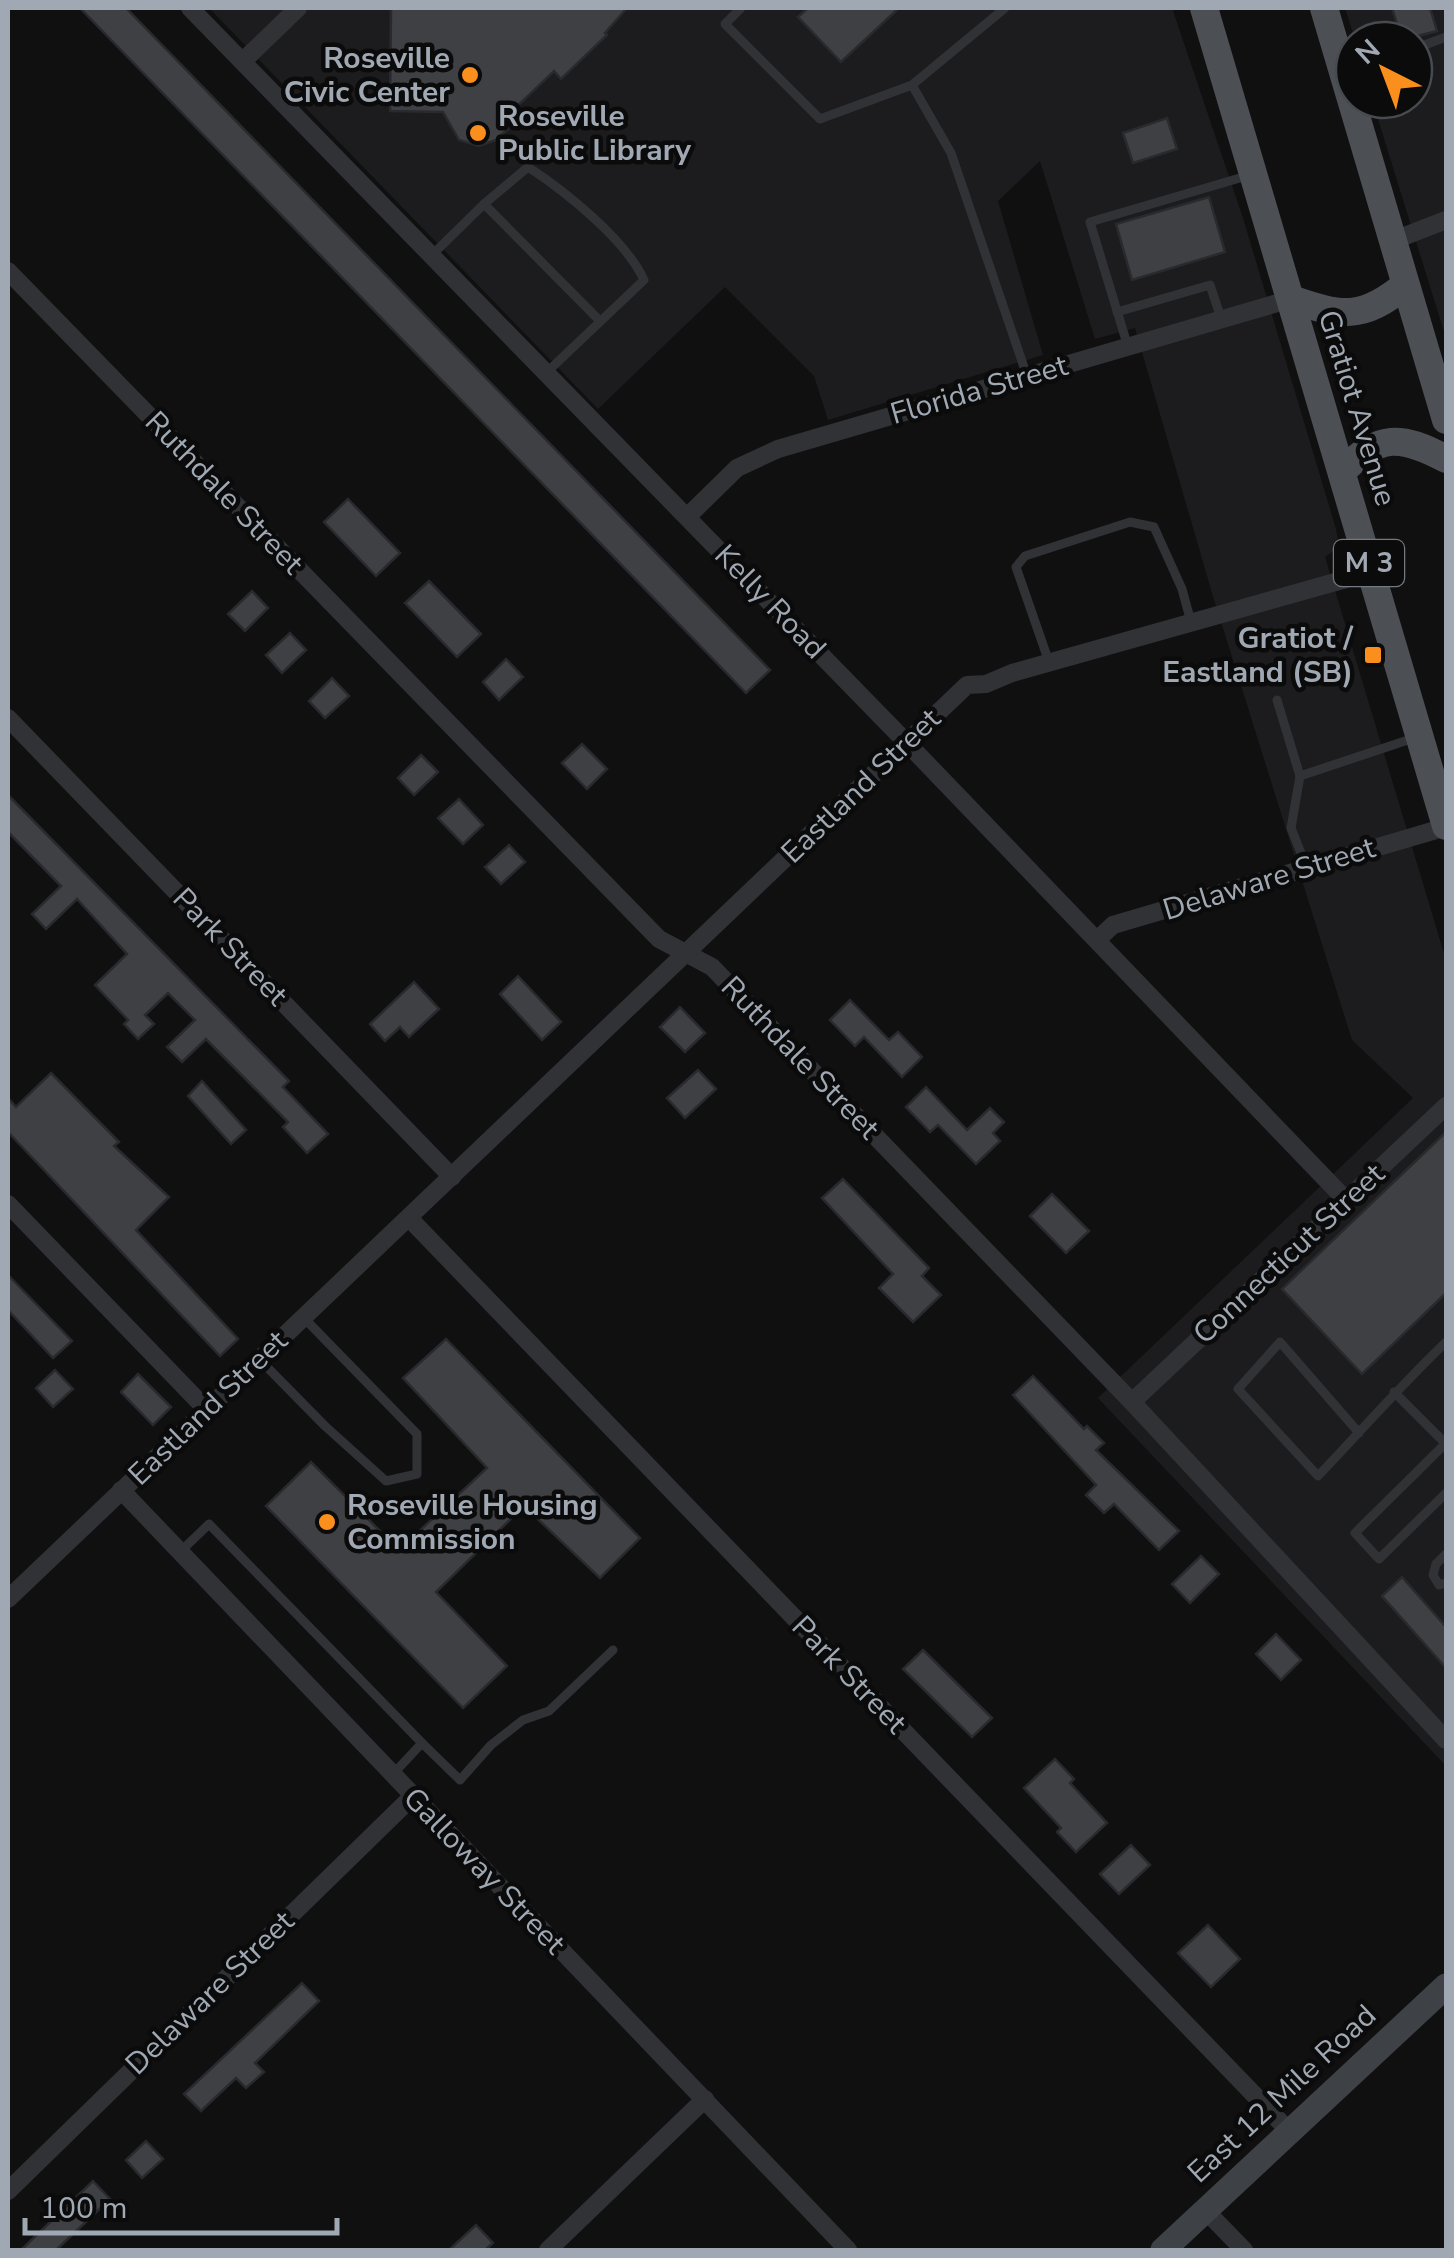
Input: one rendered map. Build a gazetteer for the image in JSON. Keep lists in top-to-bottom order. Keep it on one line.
{"streets":{"main road":["Gratiot Avenue","M 3","East 12 Mile Road"],"street":["Florida Street","Ruthdale Street","Kelly Road","Eastland Street","Delaware Street","Park Street","Connecticut Street","Galloway Street"]},"crossings":[["Florida Street","Gratiot Avenue"],["Florida Street","Kelly Road"],["Gratiot Avenue","Eastland Street"],["Gratiot Avenue","Delaware Street"],["Ruthdale Street","Eastland Street"],["Ruthdale Street","Connecticut Street"],["Kelly Road","Eastland Street"],["Kelly Road","Delaware Street"],["Kelly Road","Connecticut Street"],["Eastland Street","Park Street"],["Eastland Street","Galloway Street"],["Delaware Street","Galloway Street"],["Park Street","East 12 Mile Road"]],"places":{"other":["Roseville Civic Center","Roseville Public Library","Roseville Housing Commission"],"transit":["Gratiot / Eastland (SB)"]},"scale_bar":"100 m","north":"top left"}
